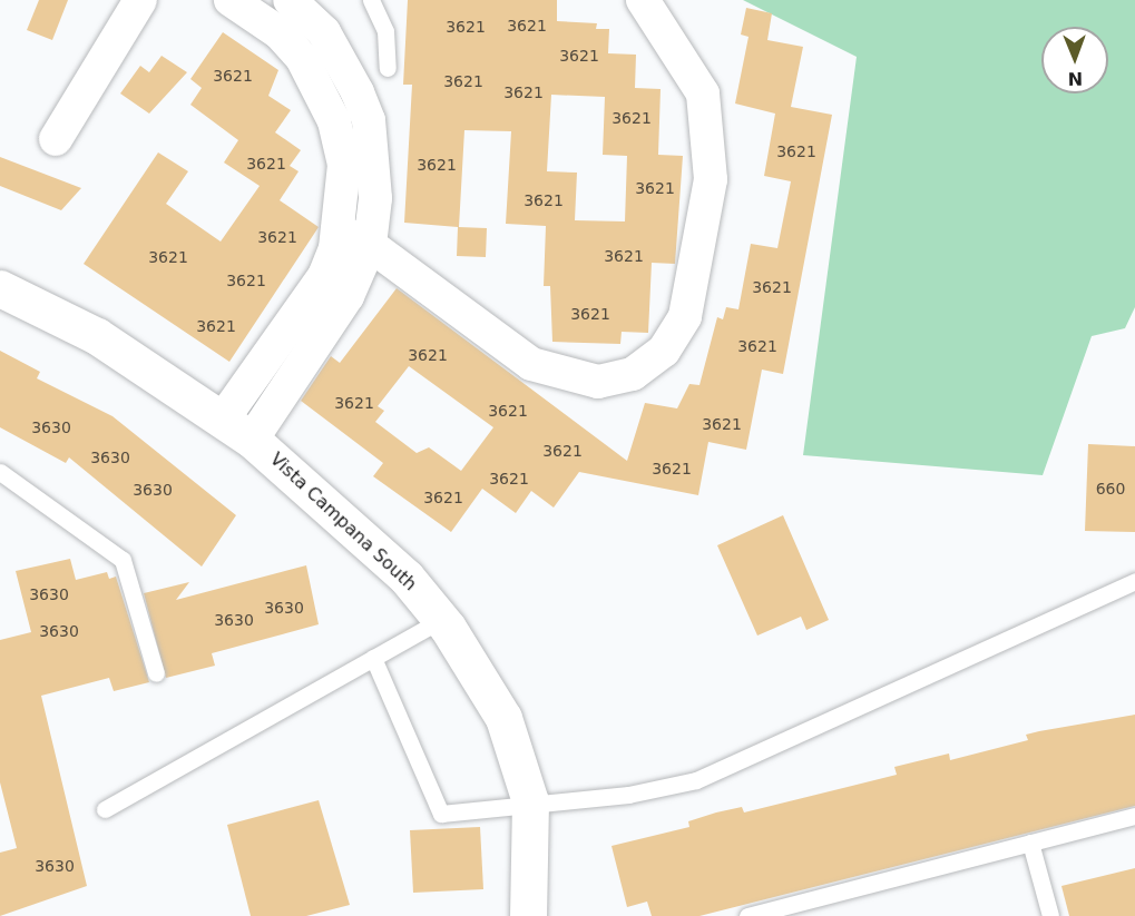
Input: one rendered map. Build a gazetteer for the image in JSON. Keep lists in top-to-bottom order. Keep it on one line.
{"streets":{"street":["Vista Campana South"]},"house_numbers":["3621","3621","3621","3621","3621","3621","3621","3621","3621","3621","3621","3621","3621","3621","3621","3621","3621","3621","3621","3621","3621","3621","3621","3621","3630","3621","3630","3621","3621","660","3630","3621","3630","3630","3630","3630","3630"],"north":"bottom"}
